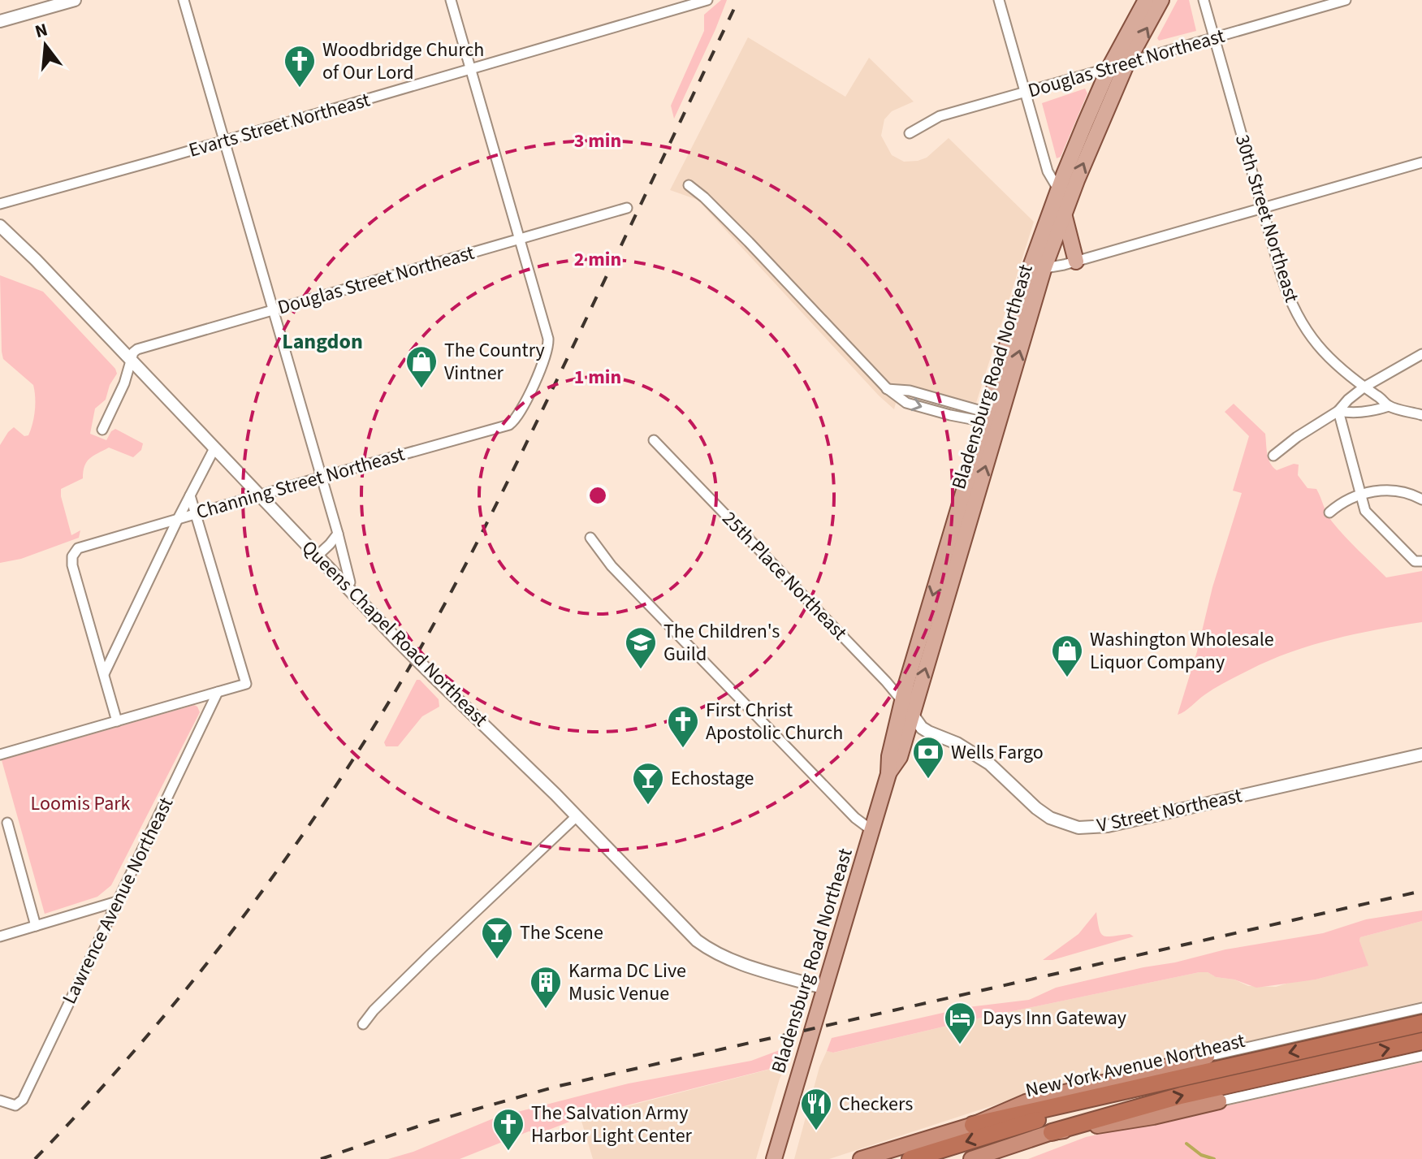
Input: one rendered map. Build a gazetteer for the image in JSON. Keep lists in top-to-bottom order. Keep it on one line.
{"streets":{"highway":["New York Avenue Northeast"],"main road":["Bladensburg Road Northeast"],"street":["Douglas Street Northeast","Evarts Street Northeast","30th Street Northeast","Channing Street Northeast","25th Place Northeast","Queens Chapel Road Northeast","V Street Northeast","Lawrence Avenue Northeast"]},"crossings":[["Douglas Street Northeast","30th Street Northeast"],["Douglas Street Northeast","Bladensburg Road Northeast"],["Douglas Street Northeast","Channing Street Northeast"],["Douglas Street Northeast","Queens Chapel Road Northeast"],["Bladensburg Road Northeast","25th Place Northeast"],["Bladensburg Road Northeast","Queens Chapel Road Northeast"],["Bladensburg Road Northeast","V Street Northeast"],["Channing Street Northeast","Queens Chapel Road Northeast"],["25th Place Northeast","V Street Northeast"]],"districts":["Langdon"],"parks":["Loomis Park"],"places":{"church":["Woodbridge Church of Our Lord","First Christ Apostolic Church","The Salvation Army Harbor Light Center"],"shop":["The Country Vintner","Washington Wholesale Liquor Company"],"school or university":["The Children's Guild"],"bank":["Wells Fargo"],"bar":["Echostage","The Scene"],"building":["Karma DC Live Music Venue"],"hotel":["Days Inn Gateway"],"restaurant":["Checkers"]},"north":"top","rings":["3 min","2 min","1 min"]}
